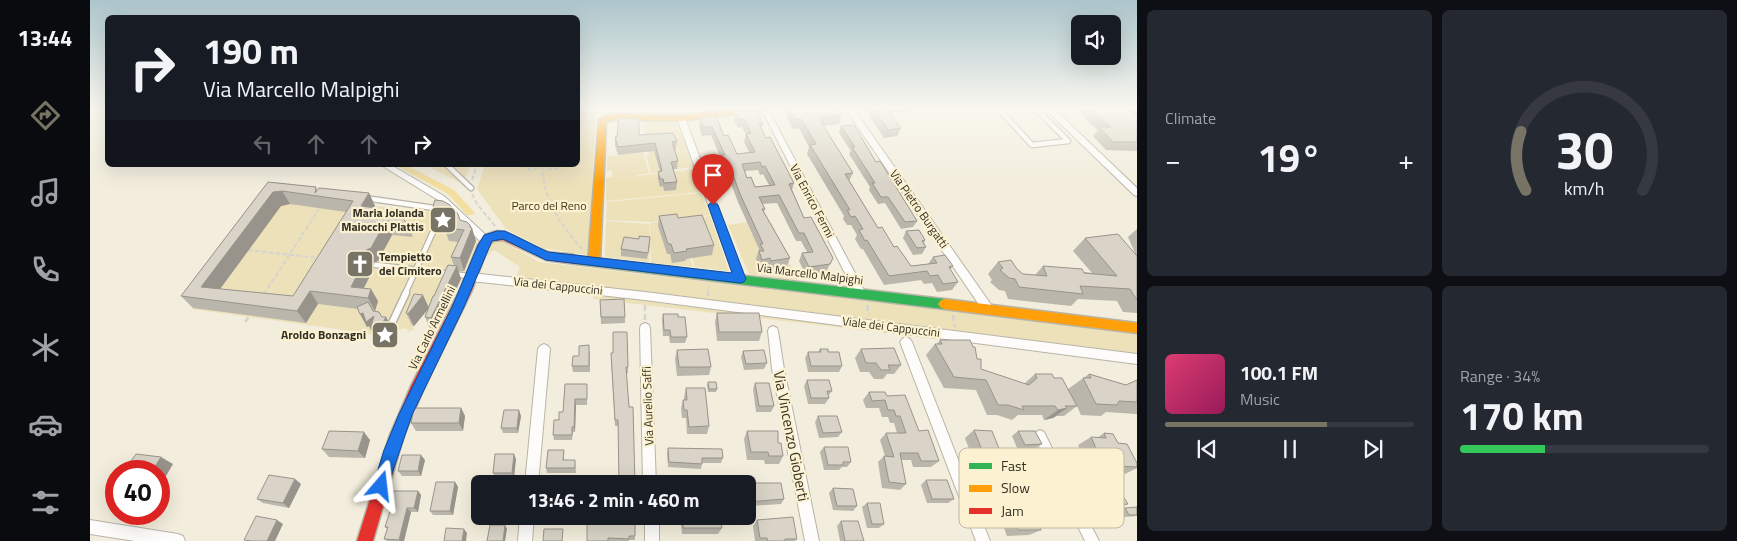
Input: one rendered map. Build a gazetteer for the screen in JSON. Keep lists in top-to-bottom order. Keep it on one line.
{"streets":{"street":["Via Enrico Fermi","Via Pietro Burgatti","Via Marcello Malpighi","Via dei Cappuccini","Viale dei Cappuccini","Via Carlo Armellini","Via Aurelio Saffi","Via Vincenzo Gioberti"]},"crossings":[["Via Enrico Fermi","Via Marcello Malpighi"],["Via Pietro Burgatti","Via Marcello Malpighi"],["Via dei Cappuccini","Viale dei Cappuccini"],["Via dei Cappuccini","Via Carlo Armellini"]],"parks":["Parco del Reno"],"places":{"place":["Maria Jolanda Maiocchi Plattis","Aroldo Bonzagni"],"church":["Tempietto del Cimitero"]},"legend":["Fast","Slow","Jam"],"page":{"tabs":"13:44","tile":["Climate",["Range · 34%","170 km"]],"turn":["190 m","Via Marcello Malpighi"],"heat":["−","19°","+"],"song":["100.1 FM","Music"],"limit":"40","trip":"13:46 · 2 min · 460 m","gauge":["30","km/h"]}}
